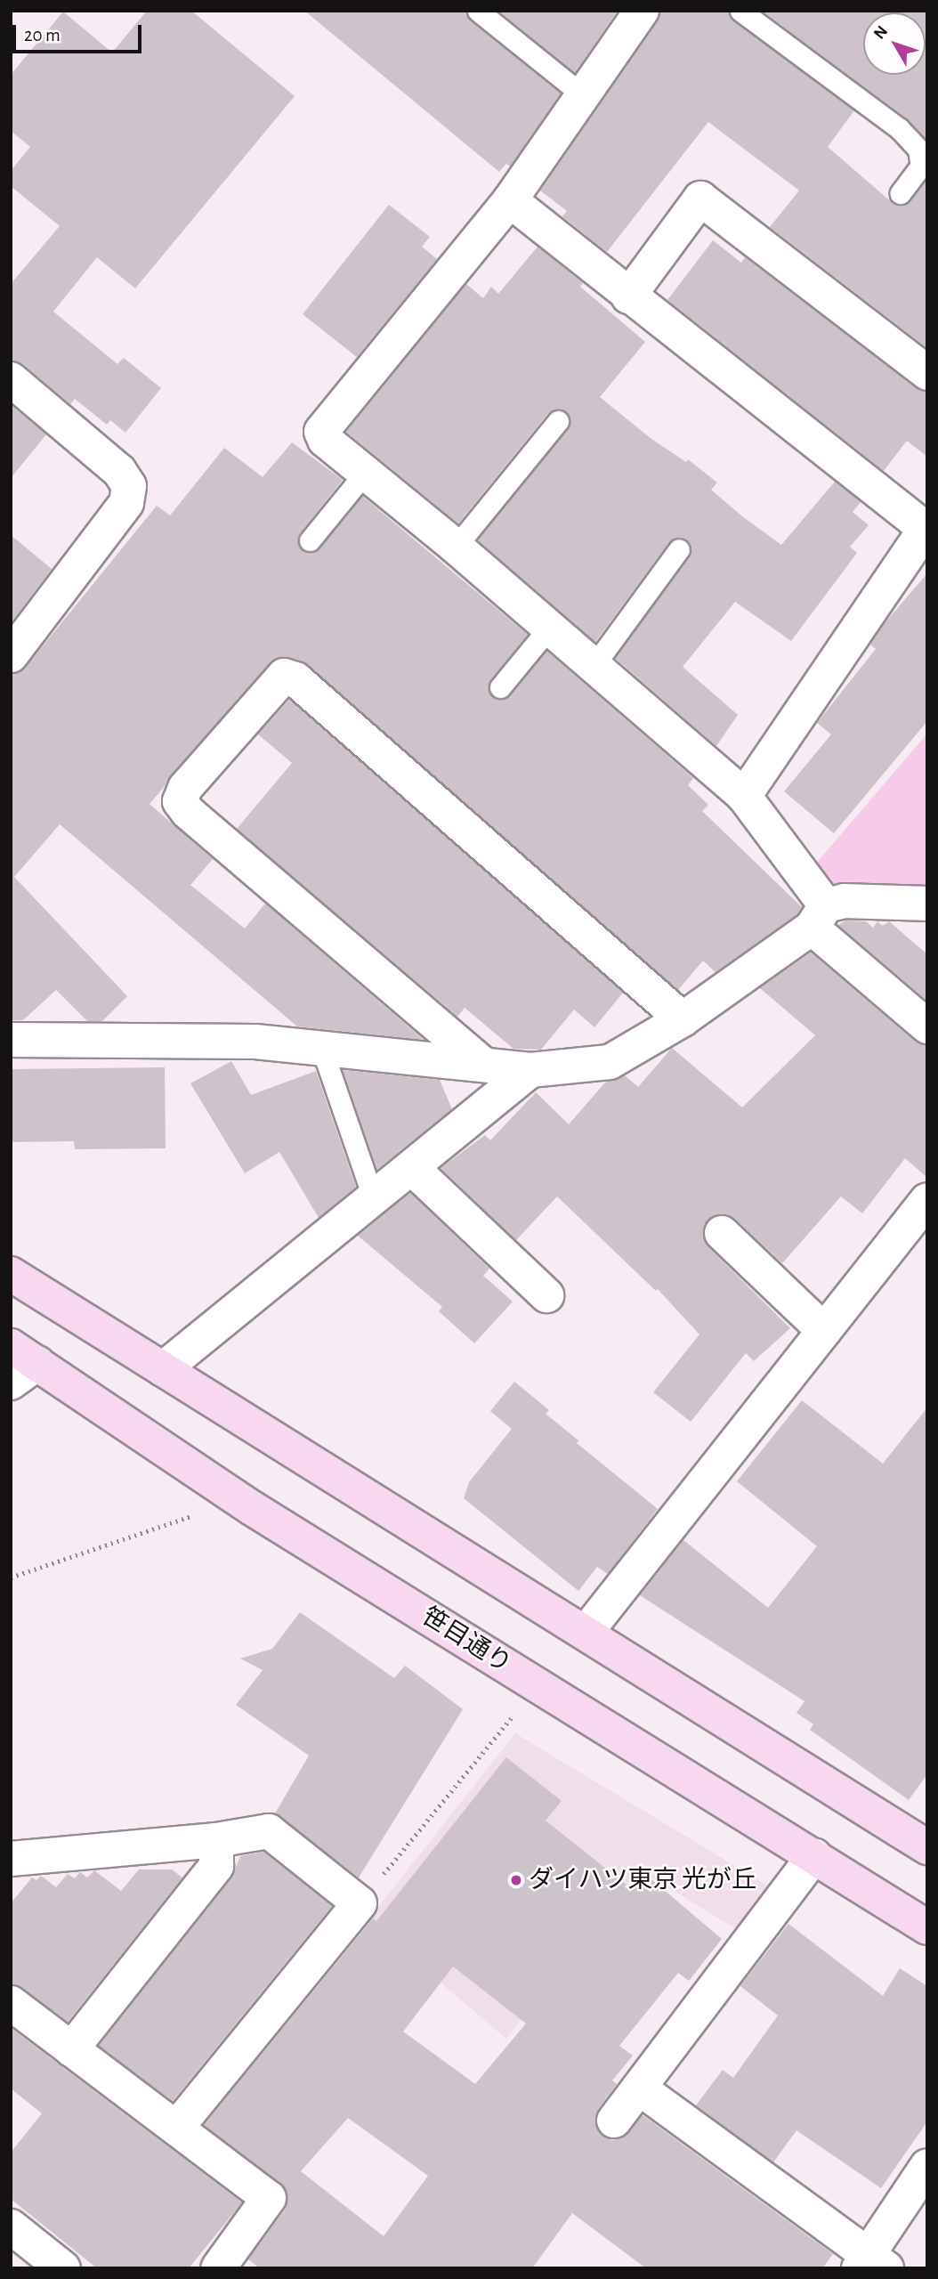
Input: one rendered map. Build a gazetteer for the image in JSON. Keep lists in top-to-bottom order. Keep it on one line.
{"streets":{"main road":["笹目通り"]},"places":["ダイハツ東京 光が丘"],"scale_bar":"20 m","north":"top left"}
